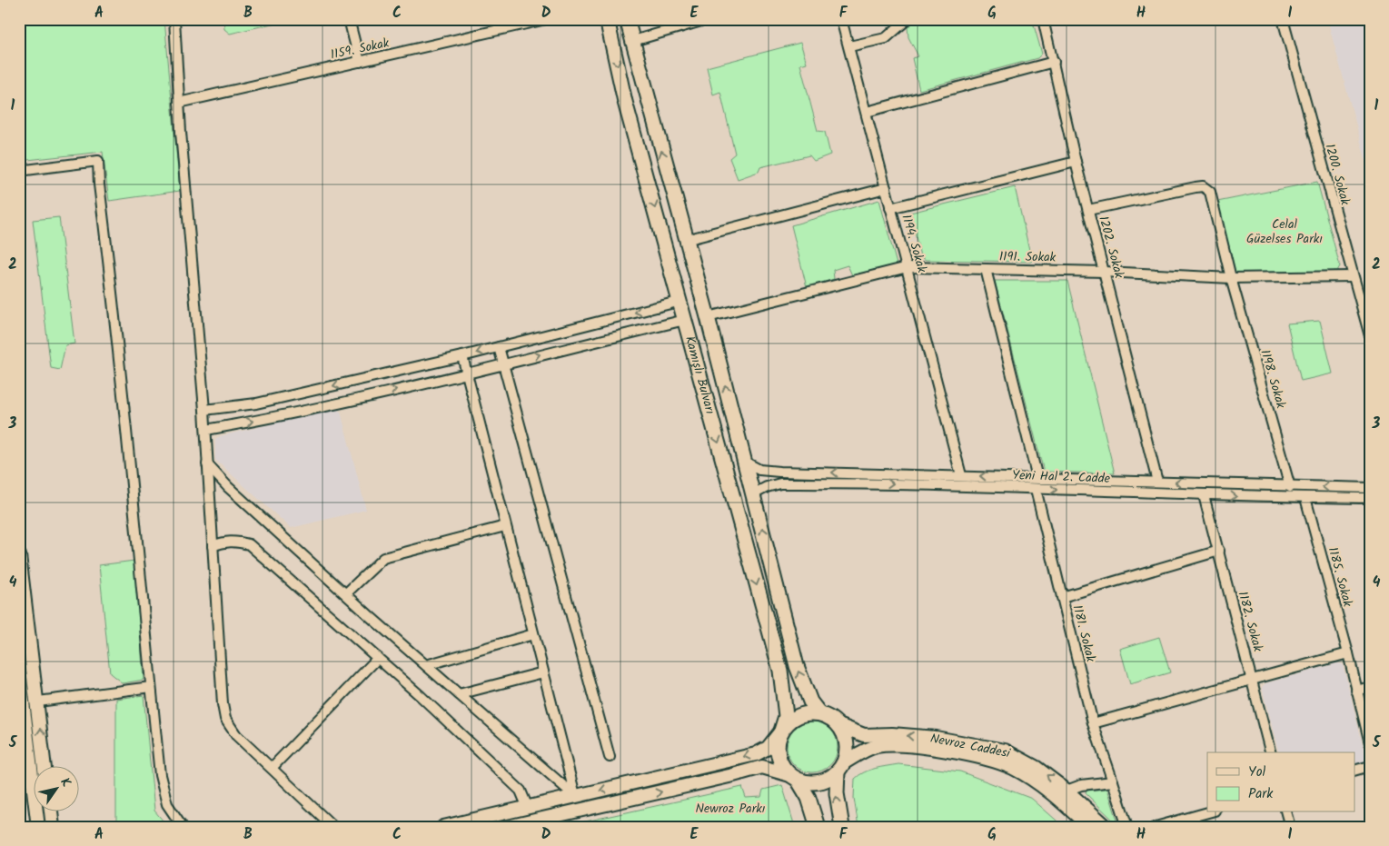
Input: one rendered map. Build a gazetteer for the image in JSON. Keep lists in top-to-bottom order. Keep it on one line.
{"streets":{"highway":["Kamışlı Bulvarı"],"main road":["Nevroz Caddesi"],"street":["1159. Sokak","1200. Sokak","1194. Sokak","1202. Sokak","1191. Sokak","1198. Sokak","Yeni Hal 2. Cadde","1185. Sokak","1182. Sokak","1181. Sokak"]},"crossings":[["1200. Sokak","1191. Sokak"],["1194. Sokak","1191. Sokak"],["1202. Sokak","1191. Sokak"],["1202. Sokak","1198. Sokak"],["1191. Sokak","Kamışlı Bulvarı"],["1191. Sokak","1198. Sokak"],["Kamışlı Bulvarı","Yeni Hal 2. Cadde"],["Kamışlı Bulvarı","Nevroz Caddesi"],["Yeni Hal 2. Cadde","1185. Sokak"],["Yeni Hal 2. Cadde","1182. Sokak"],["Yeni Hal 2. Cadde","1181. Sokak"]],"parks":["Celal Güzelses Parkı","Newroz Parkı"],"legend":["Yol","Park"],"north":"top right","grid":{"columns":["A","B","C","D","E","F","G","H","I"],"rows":["1","2","3","4","5"]}}
